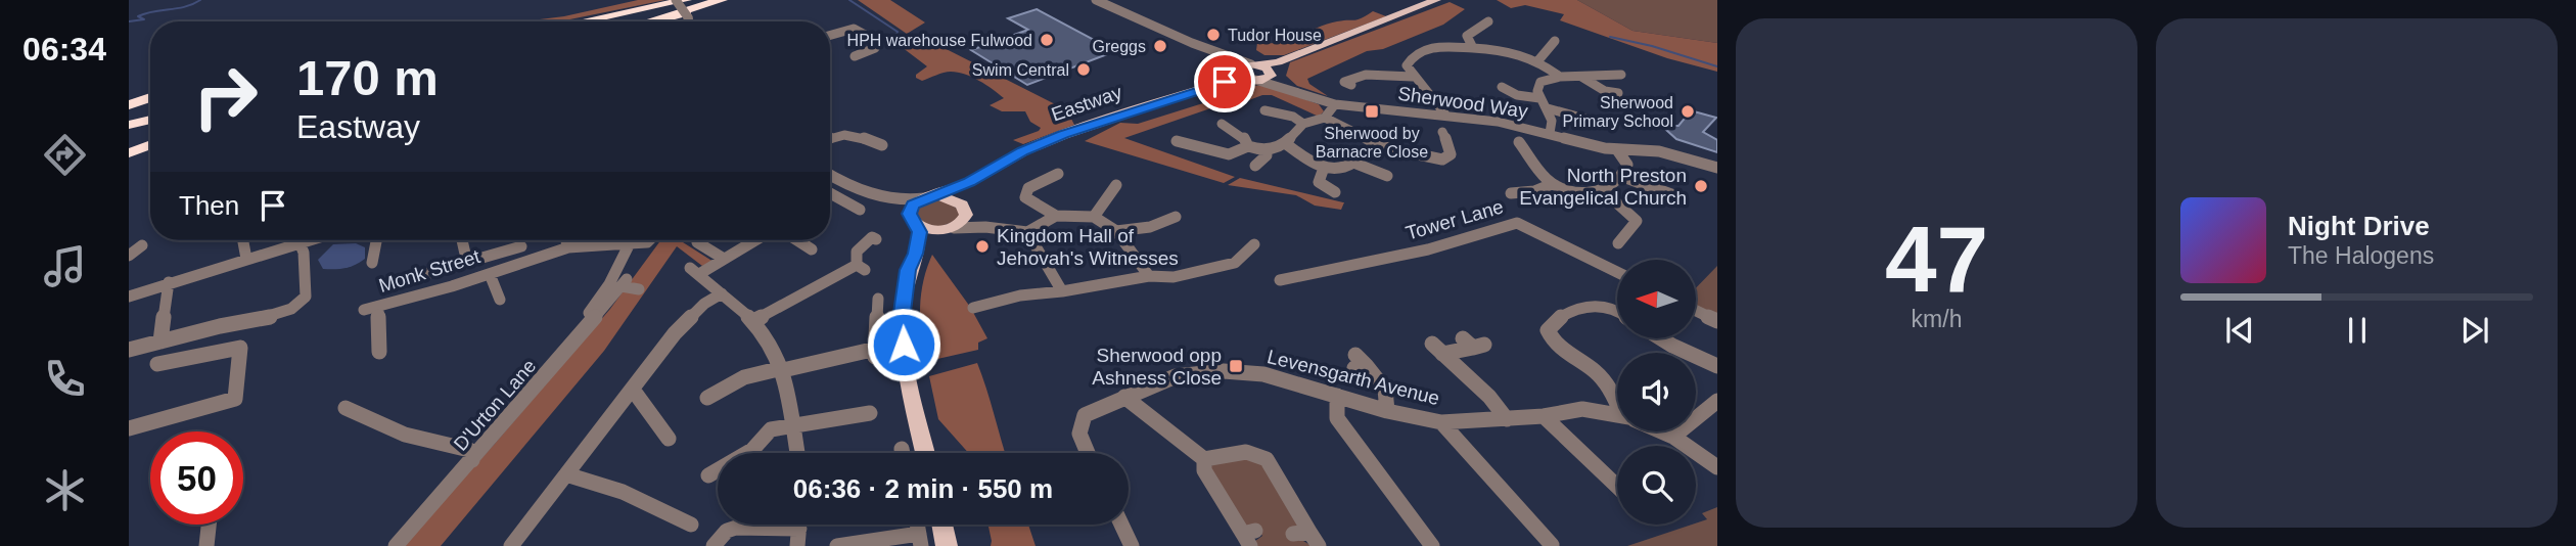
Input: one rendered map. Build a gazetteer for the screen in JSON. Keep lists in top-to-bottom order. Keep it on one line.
{"streets":{"main road":["Eastway"],"street":["Sherwood Way","Tower Lane","Monk Street","Levensgarth Avenue","D'Urton Lane"]},"crossings":[["Sherwood Way","Eastway"]],"places":{"other":["Tudor House","HPH warehouse Fulwood","Greggs","Swim Central","Sherwood Primary School","North Preston Evangelical Church","Kingdom Hall of Jehovah's Witnesses"],"transit":["Sherwood by Barnacre Close","Sherwood opp Ashness Close"]},"north":"left","page":{"tabs":"06:34","tile":["47","km/h"],"turn":["170 m","Eastway"],"then":"Then","song":["Night Drive","The Halogens"],"limit":"50","trip":"06:36 · 2 min · 550 m"}}
